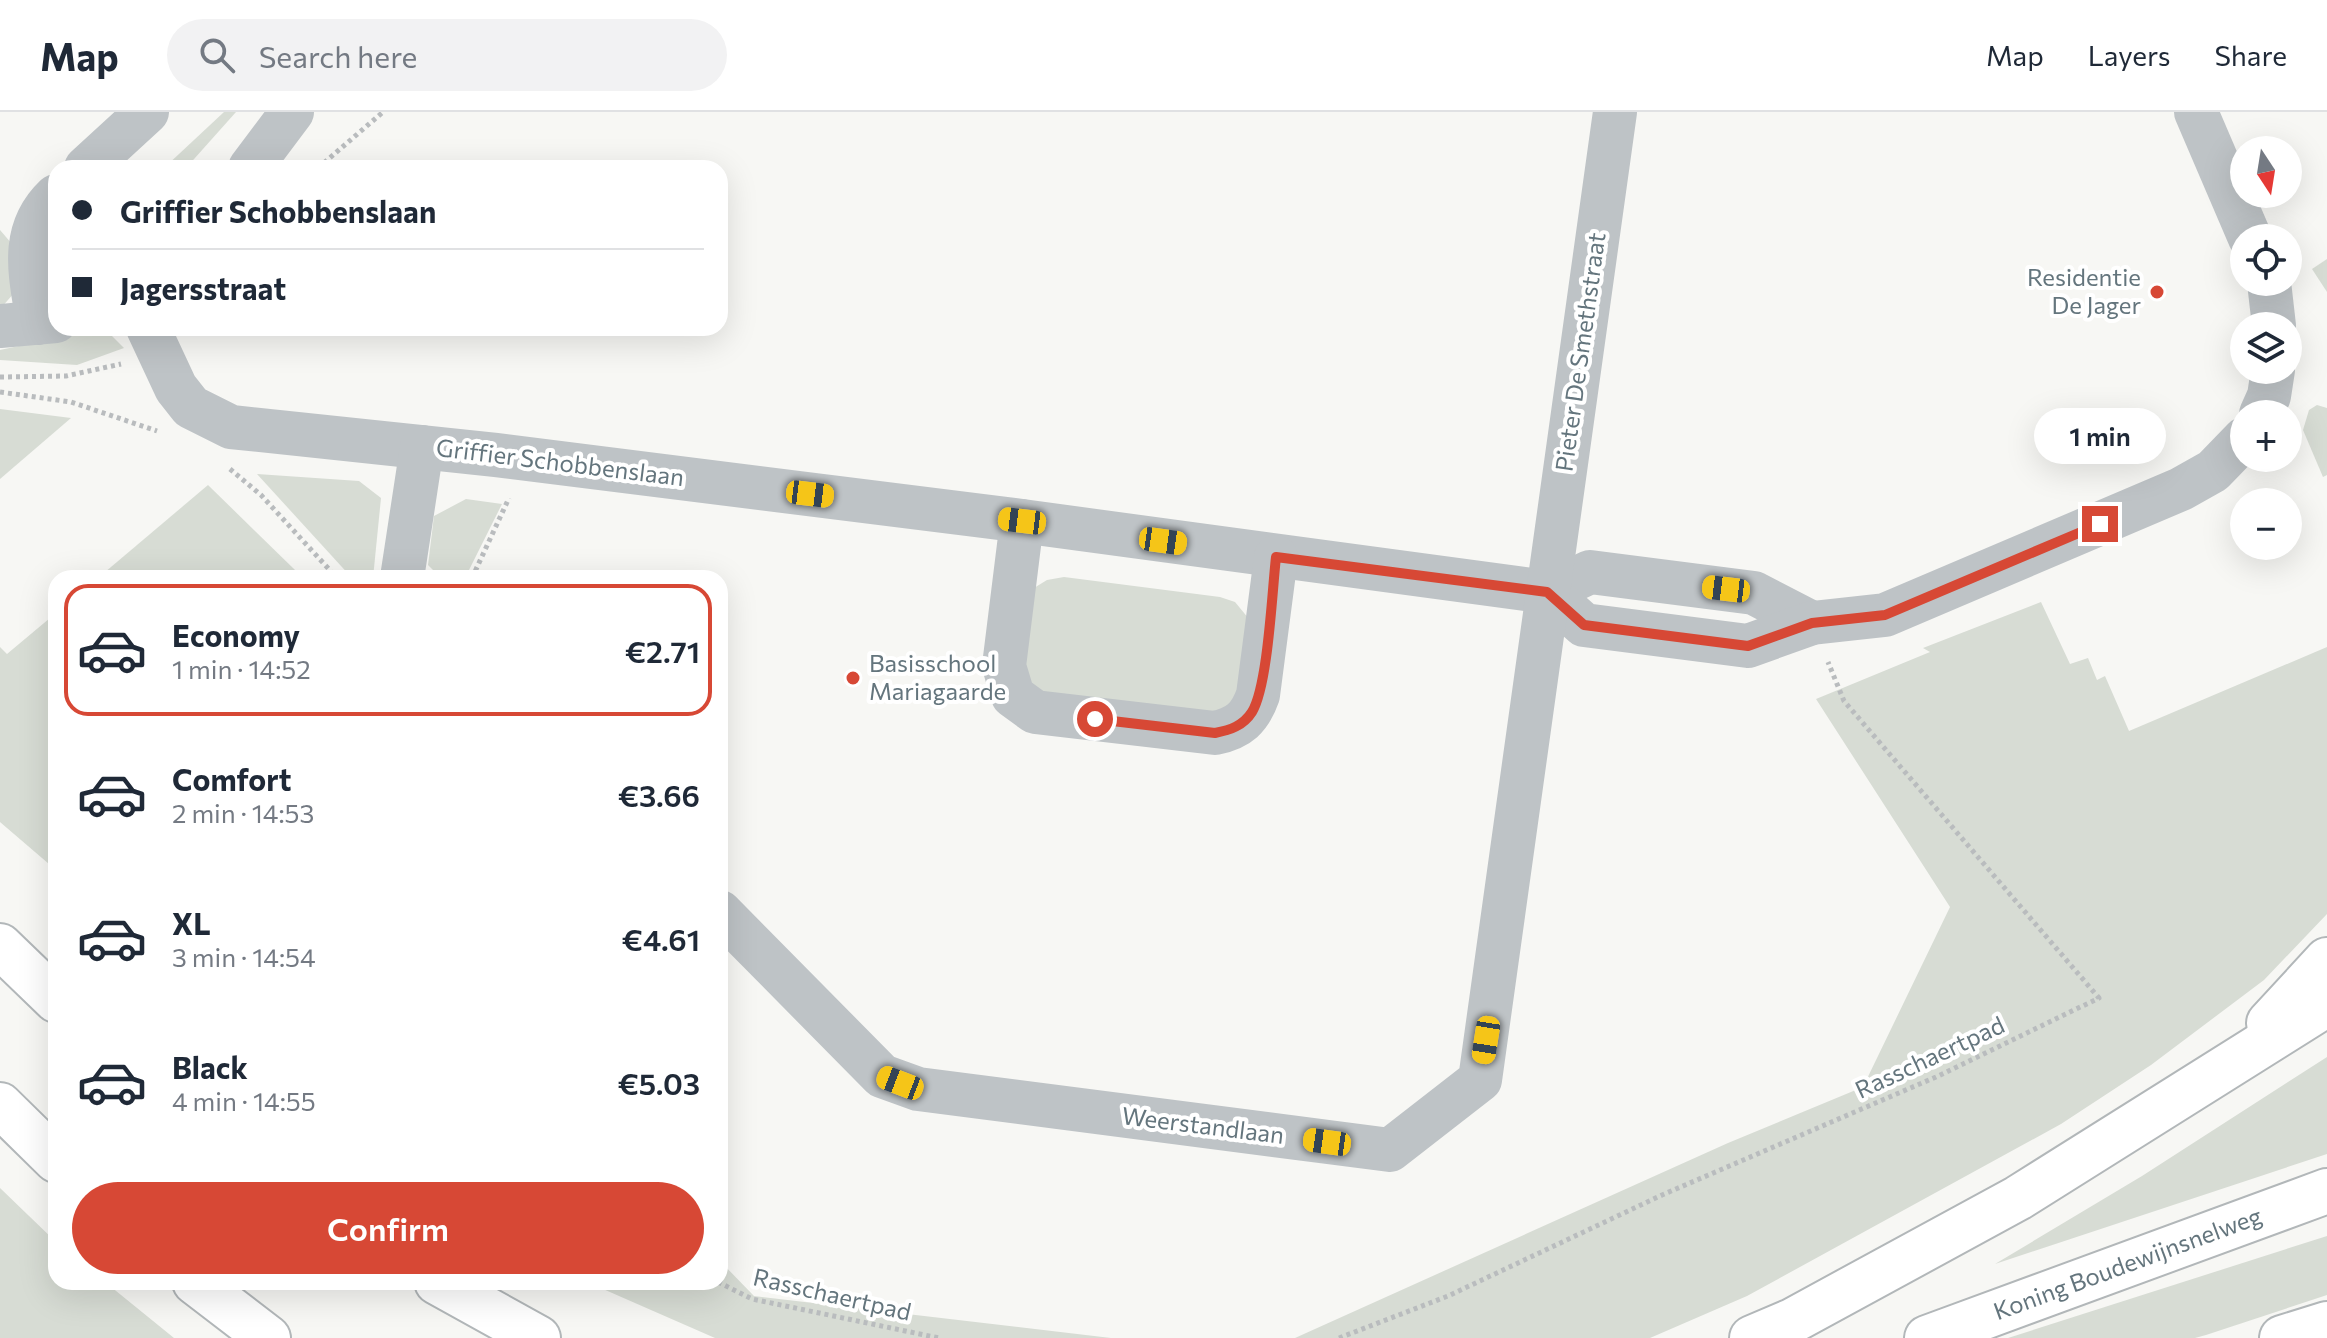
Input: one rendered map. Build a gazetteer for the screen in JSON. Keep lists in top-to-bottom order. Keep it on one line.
{"streets":{"highway":["Koning Boudewijnsnelweg"],"street":["Pieter De Smethstraat","Griffier Schobbenslaan","Weerstandlaan"],"path":["Rasschaertpad"]},"crossings":[["Pieter De Smethstraat","Griffier Schobbenslaan"],["Pieter De Smethstraat","Weerstandlaan"],["Griffier Schobbenslaan","Weerstandlaan"]],"places":["Residentie De Jager","Basisschool Mariagaarde"],"north":"bottom","page":{"header":"Map","search":"Search here","nav":["Map","Layers","Share"],"map_buttons":["+","−"],"banner":["Griffier Schobbenslaan","Jagersstraat"],"bubble":"1 min","list":[{"name":"Economy","note":"1 min · 14:52","value":"€2.71"},{"name":"Comfort","note":"2 min · 14:53","value":"€3.66"},{"name":"XL","note":"3 min · 14:54","value":"€4.61"},{"name":"Black","note":"4 min · 14:55","value":"€5.03"}],"buttons":"Confirm"}}
